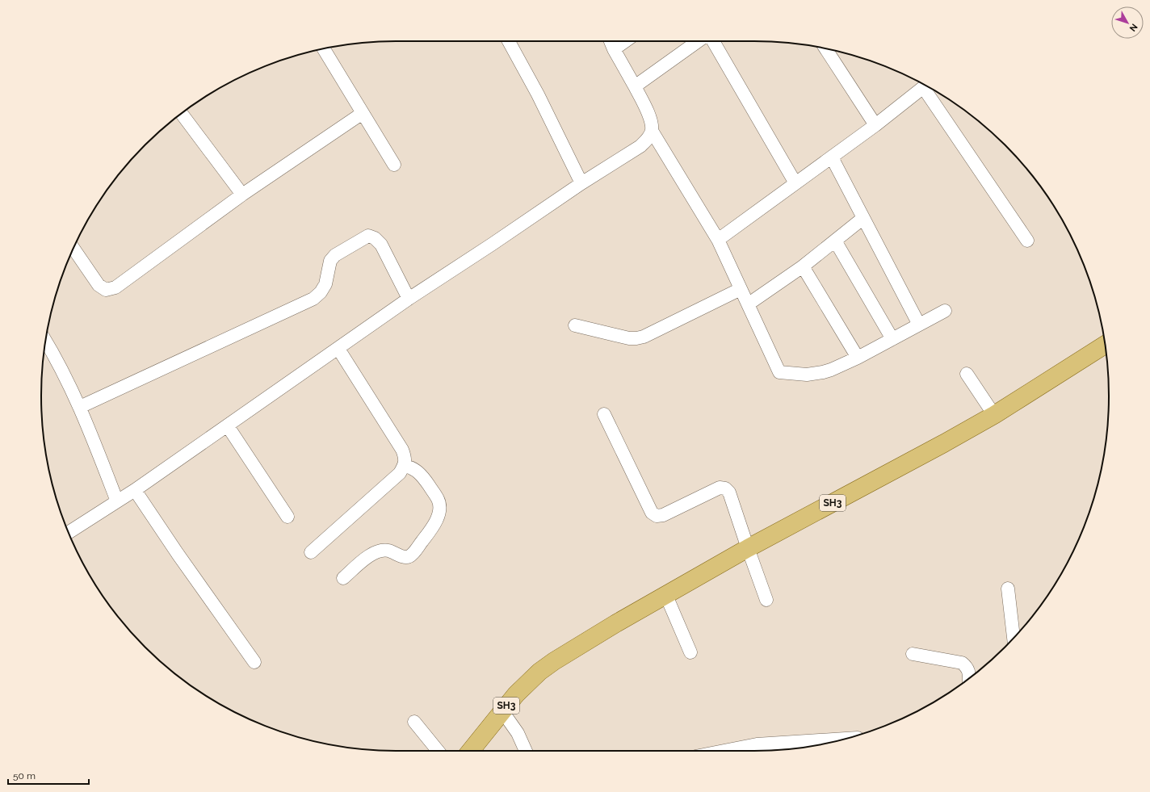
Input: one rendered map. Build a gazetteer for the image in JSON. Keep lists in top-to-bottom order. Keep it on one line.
{"streets":{"main road":["SH3"]},"scale_bar":"50 m","north":"bottom right"}
